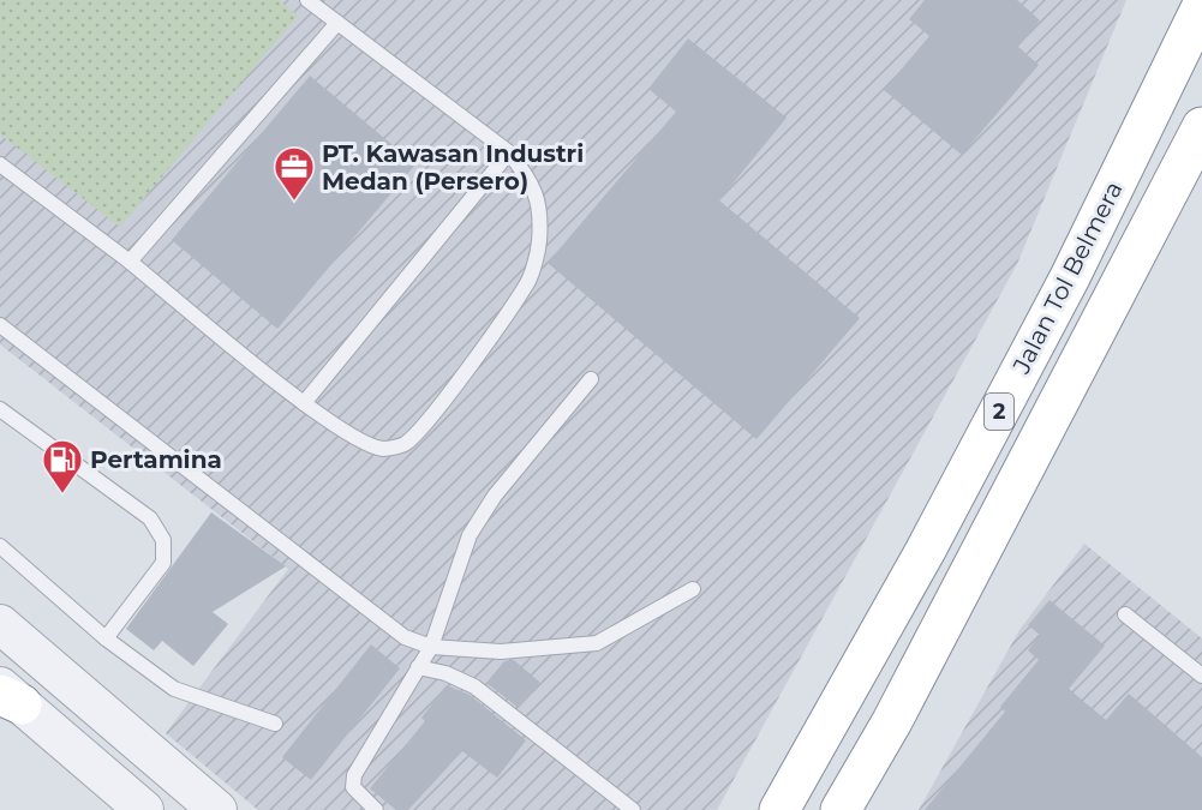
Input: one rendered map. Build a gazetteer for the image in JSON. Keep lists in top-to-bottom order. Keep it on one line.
{"streets":{"highway":["Jalan Tol Belmera","2"]},"places":{"office":["PT. Kawasan Industri Medan (Persero)"],"fuel station":["Pertamina"]}}
